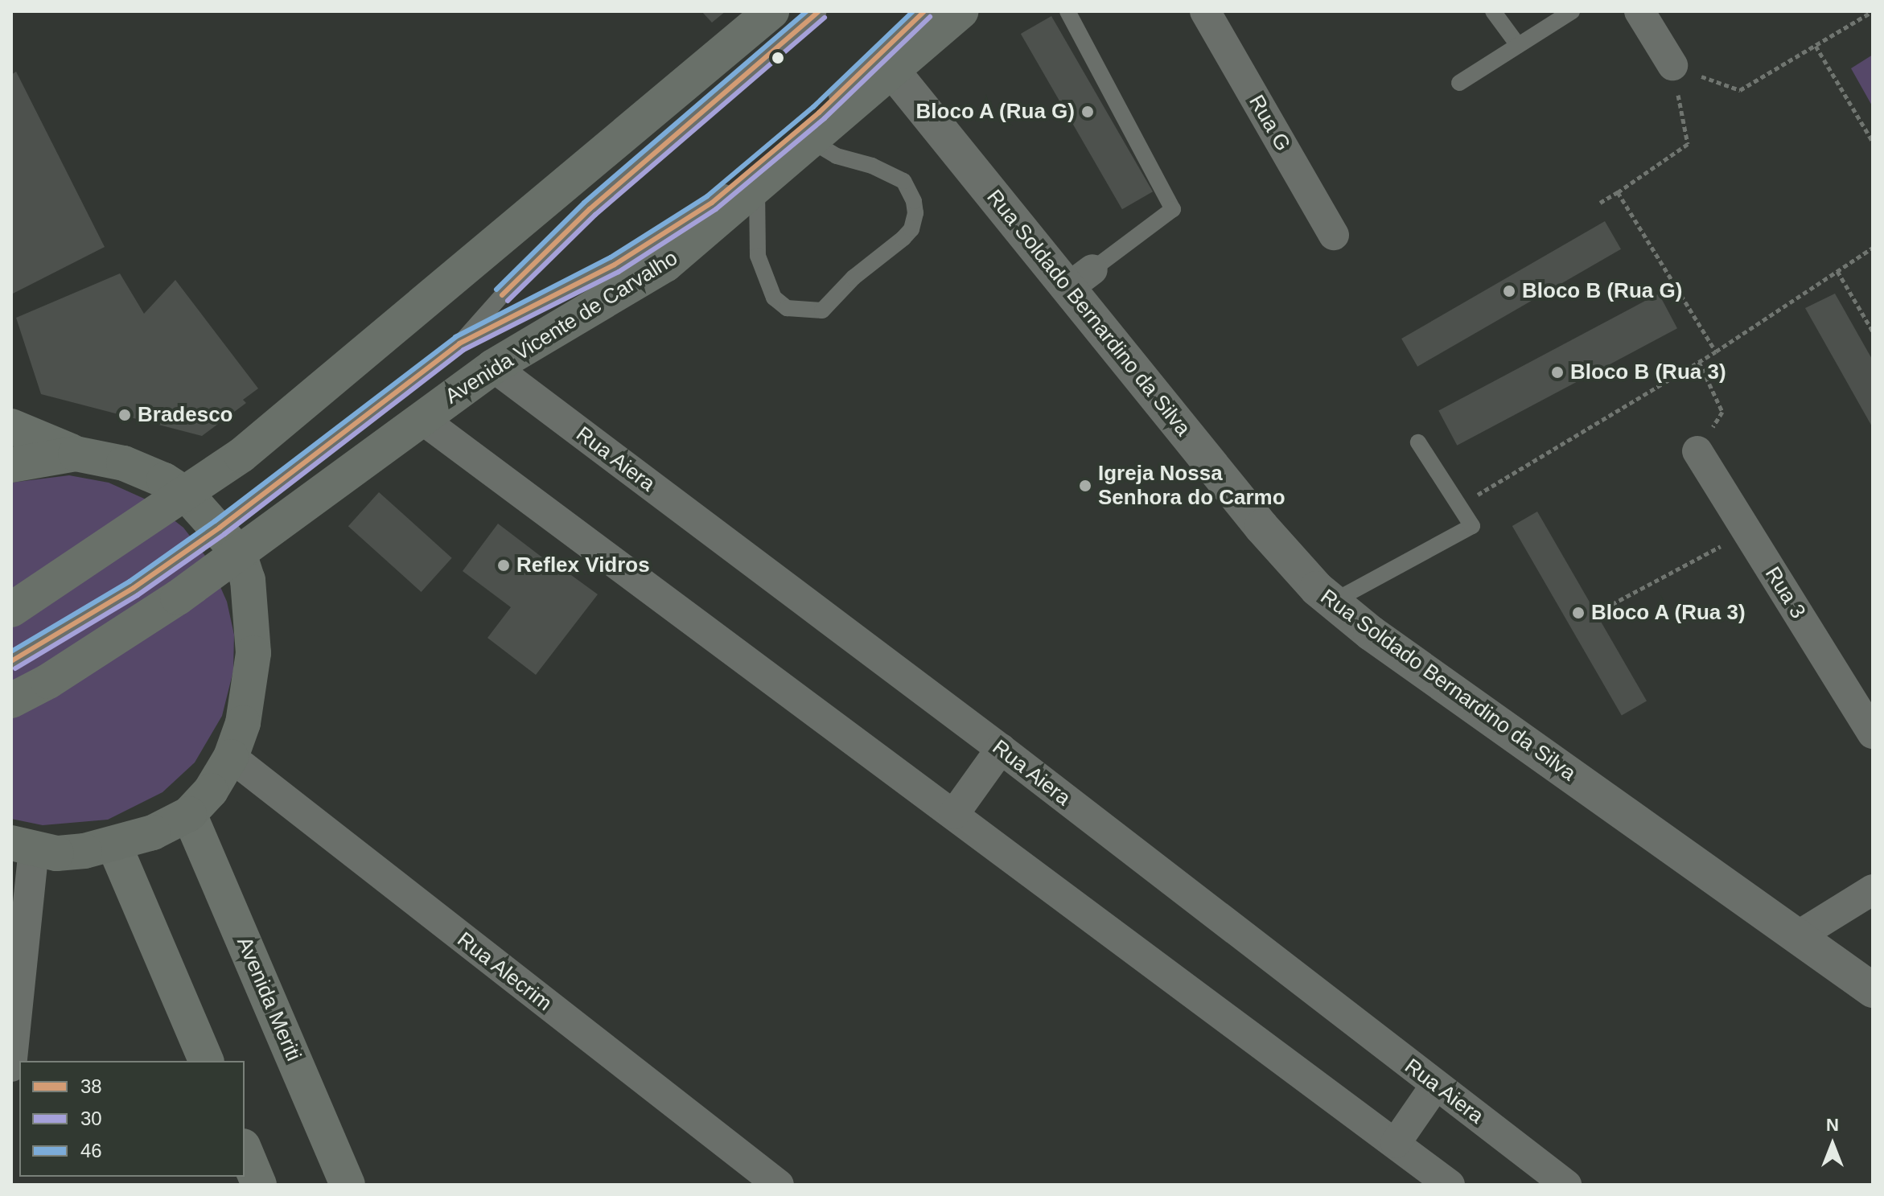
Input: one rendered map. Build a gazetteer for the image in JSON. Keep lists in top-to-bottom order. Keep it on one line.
{"streets":{"main road":["Avenida Vicente de Carvalho","Avenida Meriti"],"street":["Rua G","Rua Soldado Bernardino da Silva","Rua Aiera","Rua 3","Rua Alecrim"]},"crossings":[["Rua Soldado Bernardino da Silva","Avenida Vicente de Carvalho"],["Avenida Vicente de Carvalho","Rua Aiera"]],"places":["Bloco A (Rua G)","Bloco B (Rua G)","Bloco B (Rua 3)","Bradesco","Igreja Nossa Senhora do Carmo","Reflex Vidros","Bloco A (Rua 3)"],"lines":["transit line 38","transit line 46","transit line 30"],"legend":["38","30","46"],"north":"top"}
